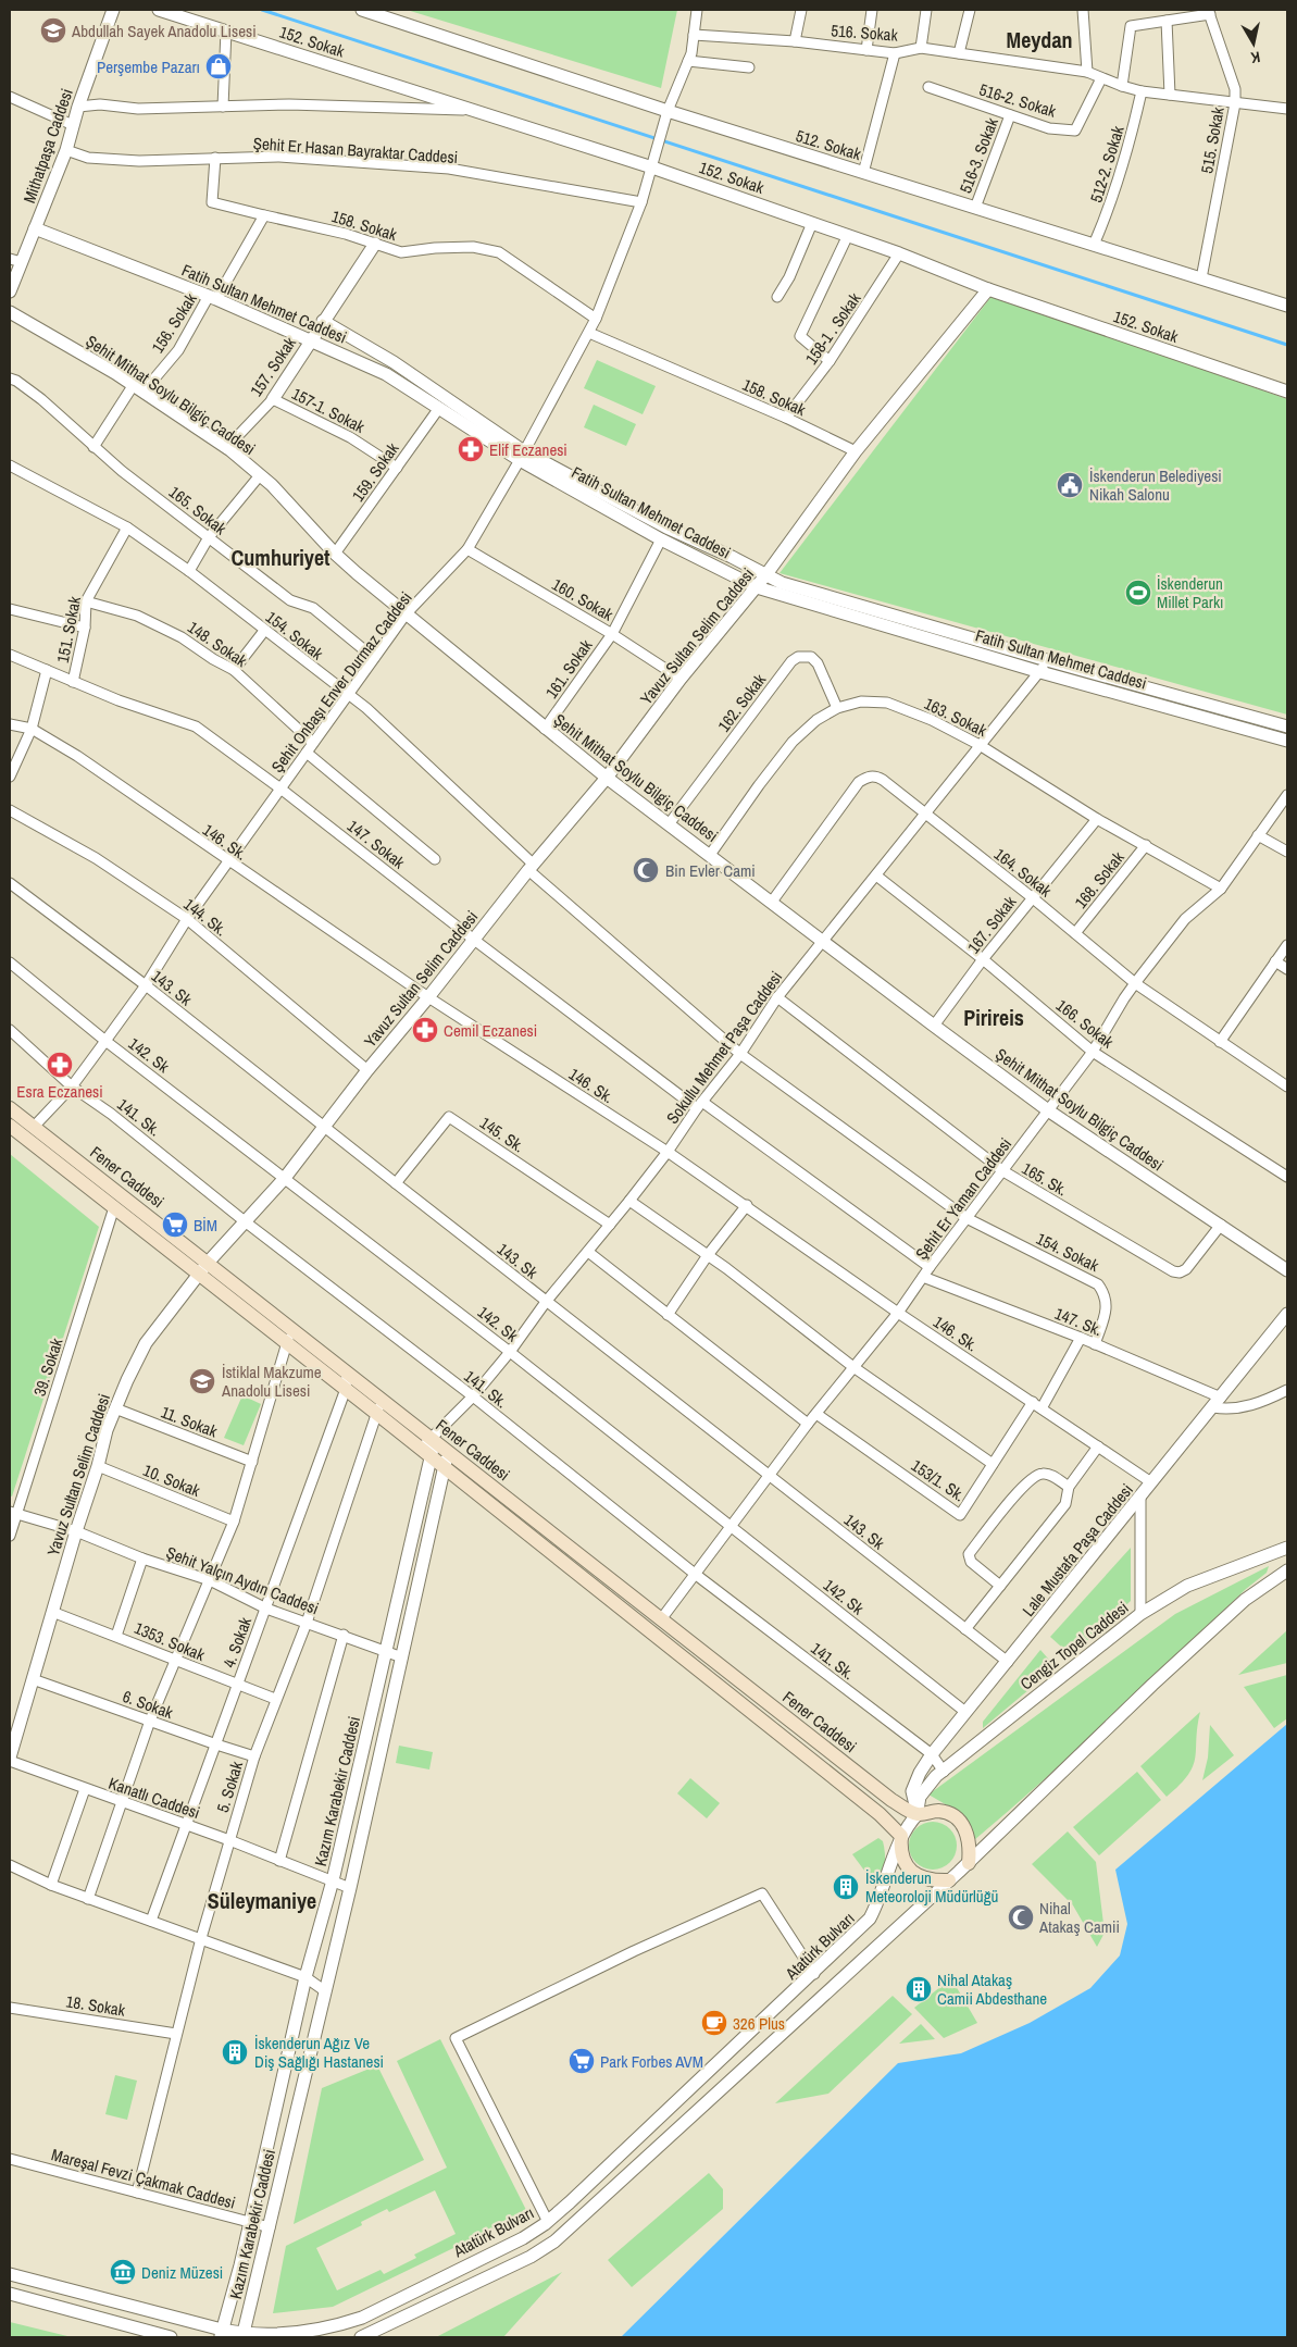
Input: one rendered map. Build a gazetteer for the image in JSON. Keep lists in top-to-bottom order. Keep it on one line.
{"streets":{"main road":["Fener Caddesi"],"street":["516. Sokak","152. Sokak","516-2. Sokak","515. Sokak","512. Sokak","Mithatpaşa Caddesi","Şehit Er Hasan Bayraktar Caddesi","516-3. Sokak","512-2. Sokak","158. Sokak","Fatih Sultan Mehmet Caddesi","156. Sokak","158-1 . Sokak","157. Sokak","Şehit Mithat Soylu Bilgiç Caddesi","157-1. Sokak","159. Sokak","165. Sokak","160. Sokak","151. Sokak","154. Sokak","Yavuz Sultan Selim Caddesi","148. Sokak","161. Sokak","Şehit Onbaşı Enver Durmaz Caddesi","162. Sokak","163. Sokak","146. Sk.","147. Sokak","164. Sokak","168. Sokak","144. Sk.","167. Sokak","143. Sk","166. Sokak","Sokullu Mehmet Paşa Caddesi","142. Sk","141. Sk.","145. Sk.","165. Sk.","Şehit Er Yaman Caddesi","147. Sk.","39. Sokak","11. Sokak","10. Sokak","153/1. Sk.","Lale Mustafa Paşa Caddesi","Şehit Yalçın Aydın Caddesi","1353. Sokak","4. Sokak","Cengiz Topel Caddesi","6. Sokak","5. Sokak","Kazım Karabekir Caddesi","Kanatlı Caddesi","Atatürk Bulvarı","18. Sokak","Mareşal Fevzi Çakmak Caddesi"]},"crossings":[["516. Sokak","516-2. Sokak"],["516. Sokak","515. Sokak"],["516. Sokak","512-2. Sokak"],["516. Sokak","Şehit Onbaşı Enver Durmaz Caddesi"],["152. Sokak","158-1 . Sokak"],["152. Sokak","Yavuz Sultan Selim Caddesi"],["152. Sokak","Şehit Onbaşı Enver Durmaz Caddesi"],["516-2. Sokak","516-3. Sokak"],["515. Sokak","512. Sokak"],["512. Sokak","516-3. Sokak"],["512. Sokak","512-2. Sokak"],["512. Sokak","Şehit Onbaşı Enver Durmaz Caddesi"],["Mithatpaşa Caddesi","Şehit Er Hasan Bayraktar Caddesi"],["Mithatpaşa Caddesi","Fatih Sultan Mehmet Caddesi"],["Şehit Er Hasan Bayraktar Caddesi","158. Sokak"],["Şehit Er Hasan Bayraktar Caddesi","Şehit Onbaşı Enver Durmaz Caddesi"],["158. Sokak","158-1 . Sokak"],["158. Sokak","157. Sokak"],["158. Sokak","Yavuz Sultan Selim Caddesi"],["158. Sokak","Şehit Onbaşı Enver Durmaz Caddesi"],["Fatih Sultan Mehmet Caddesi","156. Sokak"],["Fatih Sultan Mehmet Caddesi","157. Sokak"],["Fatih Sultan Mehmet Caddesi","159. Sokak"],["Fatih Sultan Mehmet Caddesi","Yavuz Sultan Selim Caddesi"],["Fatih Sultan Mehmet Caddesi","161. Sokak"],["Fatih Sultan Mehmet Caddesi","Şehit Onbaşı Enver Durmaz Caddesi"],["Fatih Sultan Mehmet Caddesi","Sokullu Mehmet Paşa Caddesi"],["156. Sokak","Şehit Mithat Soylu Bilgiç Caddesi"],["156. Sokak","165. Sokak"],["157. Sokak","Şehit Mithat Soylu Bilgiç Caddesi"],["157. Sokak","157-1. Sokak"],["Şehit Mithat Soylu Bilgiç Caddesi","159. Sokak"],["Şehit Mithat Soylu Bilgiç Caddesi","Yavuz Sultan Selim Caddesi"],["Şehit Mithat Soylu Bilgiç Caddesi","161. Sokak"],["Şehit Mithat Soylu Bilgiç Caddesi","Şehit Onbaşı Enver Durmaz Caddesi"],["Şehit Mithat Soylu Bilgiç Caddesi","162. Sokak"],["Şehit Mithat Soylu Bilgiç Caddesi","163. Sokak"],["Şehit Mithat Soylu Bilgiç Caddesi","164. Sokak"],["Şehit Mithat Soylu Bilgiç Caddesi","167. Sokak"],["Şehit Mithat Soylu Bilgiç Caddesi","Sokullu Mehmet Paşa Caddesi"],["Şehit Mithat Soylu Bilgiç Caddesi","165. Sk."],["Şehit Mithat Soylu Bilgiç Caddesi","Şehit Er Yaman Caddesi"],["157-1. Sokak","159. Sokak"],["165. Sokak","Şehit Onbaşı Enver Durmaz Caddesi"],["160. Sokak","Yavuz Sultan Selim Caddesi"],["160. Sokak","161. Sokak"],["160. Sokak","Şehit Onbaşı Enver Durmaz Caddesi"],["151. Sokak","154. Sokak"],["151. Sokak","148. Sokak"],["151. Sokak","147. Sokak"],["154. Sokak","Yavuz Sultan Selim Caddesi"],["154. Sokak","Şehit Onbaşı Enver Durmaz Caddesi"],["154. Sokak","Sokullu Mehmet Paşa Caddesi"],["154. Sokak","Şehit Er Yaman Caddesi"],["154. Sokak","147. Sk."],["Yavuz Sultan Selim Caddesi","146. Sk."],["Yavuz Sultan Selim Caddesi","147. Sokak"],["Yavuz Sultan Selim Caddesi","144. Sk."],["Yavuz Sultan Selim Caddesi","143. Sk"],["Yavuz Sultan Selim Caddesi","142. Sk"],["Yavuz Sultan Selim Caddesi","141. Sk."],["Yavuz Sultan Selim Caddesi","Fener Caddesi"],["Yavuz Sultan Selim Caddesi","11. Sokak"],["Yavuz Sultan Selim Caddesi","10. Sokak"],["Yavuz Sultan Selim Caddesi","Şehit Yalçın Aydın Caddesi"],["Yavuz Sultan Selim Caddesi","1353. Sokak"],["Yavuz Sultan Selim Caddesi","6. Sokak"],["Yavuz Sultan Selim Caddesi","Kanatlı Caddesi"],["148. Sokak","Şehit Onbaşı Enver Durmaz Caddesi"],["Şehit Onbaşı Enver Durmaz Caddesi","146. Sk."],["Şehit Onbaşı Enver Durmaz Caddesi","147. Sokak"],["Şehit Onbaşı Enver Durmaz Caddesi","144. Sk."],["Şehit Onbaşı Enver Durmaz Caddesi","143. Sk"],["Şehit Onbaşı Enver Durmaz Caddesi","142. Sk"],["Şehit Onbaşı Enver Durmaz Caddesi","141. Sk."],["Şehit Onbaşı Enver Durmaz Caddesi","Fener Caddesi"],["162. Sokak","163. Sokak"],["163. Sokak","168. Sokak"],["163. Sokak","167. Sokak"],["163. Sokak","Sokullu Mehmet Paşa Caddesi"],["163. Sokak","Şehit Er Yaman Caddesi"],["146. Sk.","Sokullu Mehmet Paşa Caddesi"],["146. Sk.","Şehit Er Yaman Caddesi"],["146. Sk.","153/1. Sk."],["146. Sk.","Lale Mustafa Paşa Caddesi"],["147. Sokak","Sokullu Mehmet Paşa Caddesi"],["147. Sokak","Şehit Er Yaman Caddesi"],["164. Sokak","168. Sokak"],["164. Sokak","167. Sokak"],["164. Sokak","Sokullu Mehmet Paşa Caddesi"],["164. Sokak","Şehit Er Yaman Caddesi"],["167. Sokak","166. Sokak"],["143. Sk","Sokullu Mehmet Paşa Caddesi"],["143. Sk","145. Sk."],["143. Sk","Şehit Er Yaman Caddesi"],["143. Sk","Lale Mustafa Paşa Caddesi"],["166. Sokak","Sokullu Mehmet Paşa Caddesi"],["166. Sokak","Şehit Er Yaman Caddesi"],["Sokullu Mehmet Paşa Caddesi","142. Sk"],["Sokullu Mehmet Paşa Caddesi","141. Sk."],["Sokullu Mehmet Paşa Caddesi","145. Sk."],["Sokullu Mehmet Paşa Caddesi","Fener Caddesi"],["Sokullu Mehmet Paşa Caddesi","165. Sk."],["Sokullu Mehmet Paşa Caddesi","Kazım Karabekir Caddesi"],["142. Sk","Şehit Er Yaman Caddesi"],["142. Sk","Lale Mustafa Paşa Caddesi"],["141. Sk.","Şehit Er Yaman Caddesi"],["141. Sk.","Lale Mustafa Paşa Caddesi"],["141. Sk.","Cengiz Topel Caddesi"],["Fener Caddesi","Şehit Er Yaman Caddesi"],["Fener Caddesi","39. Sokak"],["Fener Caddesi","Lale Mustafa Paşa Caddesi"],["Fener Caddesi","4. Sokak"],["Fener Caddesi","Cengiz Topel Caddesi"],["Fener Caddesi","5. Sokak"],["Fener Caddesi","Kazım Karabekir Caddesi"],["Fener Caddesi","Atatürk Bulvarı"],["165. Sk.","Şehit Er Yaman Caddesi"],["Şehit Er Yaman Caddesi","147. Sk."],["Şehit Er Yaman Caddesi","153/1. Sk."],["147. Sk.","153/1. Sk."],["147. Sk.","Lale Mustafa Paşa Caddesi"],["39. Sokak","Şehit Yalçın Aydın Caddesi"],["Lale Mustafa Paşa Caddesi","Cengiz Topel Caddesi"],["Lale Mustafa Paşa Caddesi","Atatürk Bulvarı"],["Şehit Yalçın Aydın Caddesi","4. Sokak"],["Şehit Yalçın Aydın Caddesi","5. Sokak"],["Şehit Yalçın Aydın Caddesi","Kazım Karabekir Caddesi"],["1353. Sokak","4. Sokak"],["1353. Sokak","5. Sokak"],["4. Sokak","6. Sokak"],["4. Sokak","Kanatlı Caddesi"],["Cengiz Topel Caddesi","Atatürk Bulvarı"],["6. Sokak","5. Sokak"],["5. Sokak","Kanatlı Caddesi"],["5. Sokak","18. Sokak"],["5. Sokak","Mareşal Fevzi Çakmak Caddesi"],["Kazım Karabekir Caddesi","Kanatlı Caddesi"],["Kazım Karabekir Caddesi","Atatürk Bulvarı"],["Kazım Karabekir Caddesi","Mareşal Fevzi Çakmak Caddesi"]],"districts":["Meydan","Cumhuriyet","Pirireis","Süleymaniye"],"places":{"school or university":["Abdullah Sayek Anadolu Lisesi","İstiklal Makzume Anadolu Lisesi"],"shop":["Perşembe Pazarı"],"pharmacy":["Elif Eczanesi","Cemil Eczanesi","Esra Eczanesi"],"public building":["İskenderun Belediyesi Nikah Salonu"],"sports":["İskenderun Millet Parkı"],"mosque":["Bin Evler Cami","Nihal Atakaş Camii"],"supermarket":["BİM","Park Forbes AVM"],"building":["İskenderun Meteoroloji Müdürlüğü","Nihal Atakaş Camii Abdesthane","İskenderun Ağız Ve Diş Sağlığı Hastanesi"],"cafe":["326 Plus"],"museum":["Deniz Müzesi"]},"north":"bottom"}
